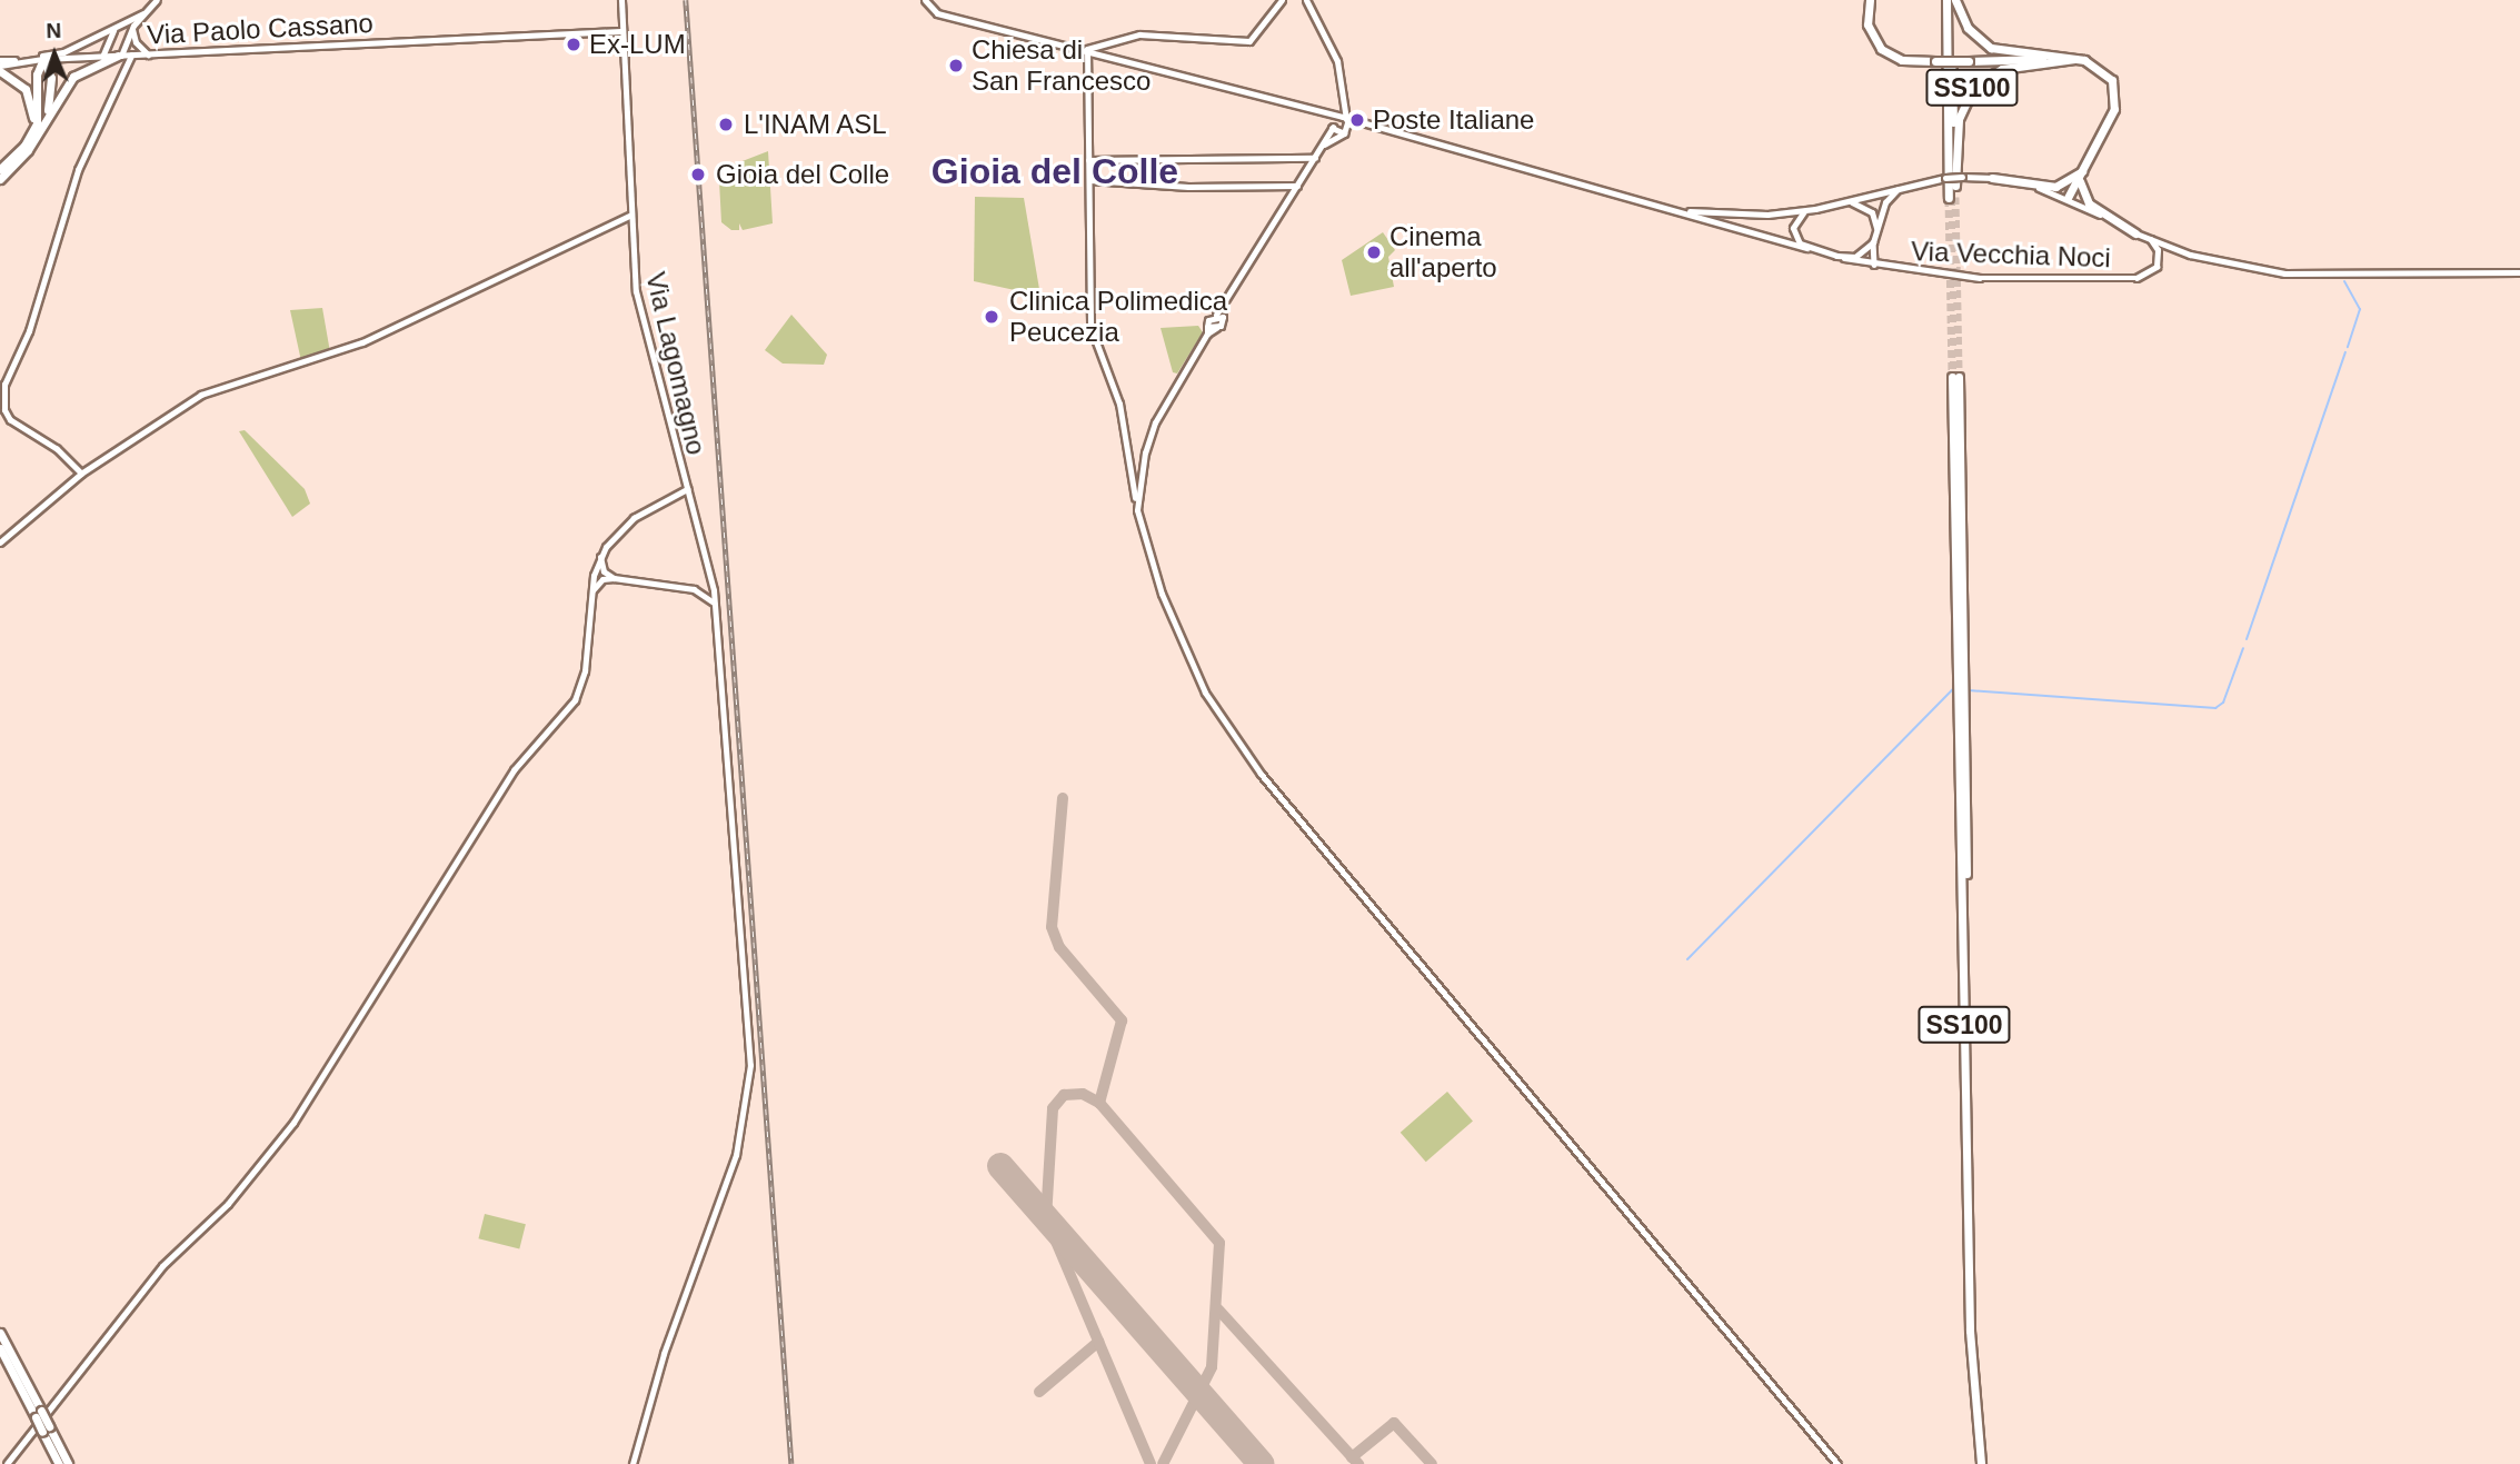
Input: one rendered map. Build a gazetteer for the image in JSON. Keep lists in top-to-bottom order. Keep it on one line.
{"streets":{"highway":["SS100"],"main road":["Via Paolo Cassano","Via Lagomagno"],"street":["Via Vecchia Noci"]},"crossings":[["Via Paolo Cassano","Via Lagomagno"]],"districts":["Gioia del Colle"],"places":["Ex-LUM","Chiesa di San Francesco","Poste Italiane","L'INAM ASL","Gioia del Colle","Cinema all'aperto","Clinica Polimedica Peucezia"],"north":"top"}
